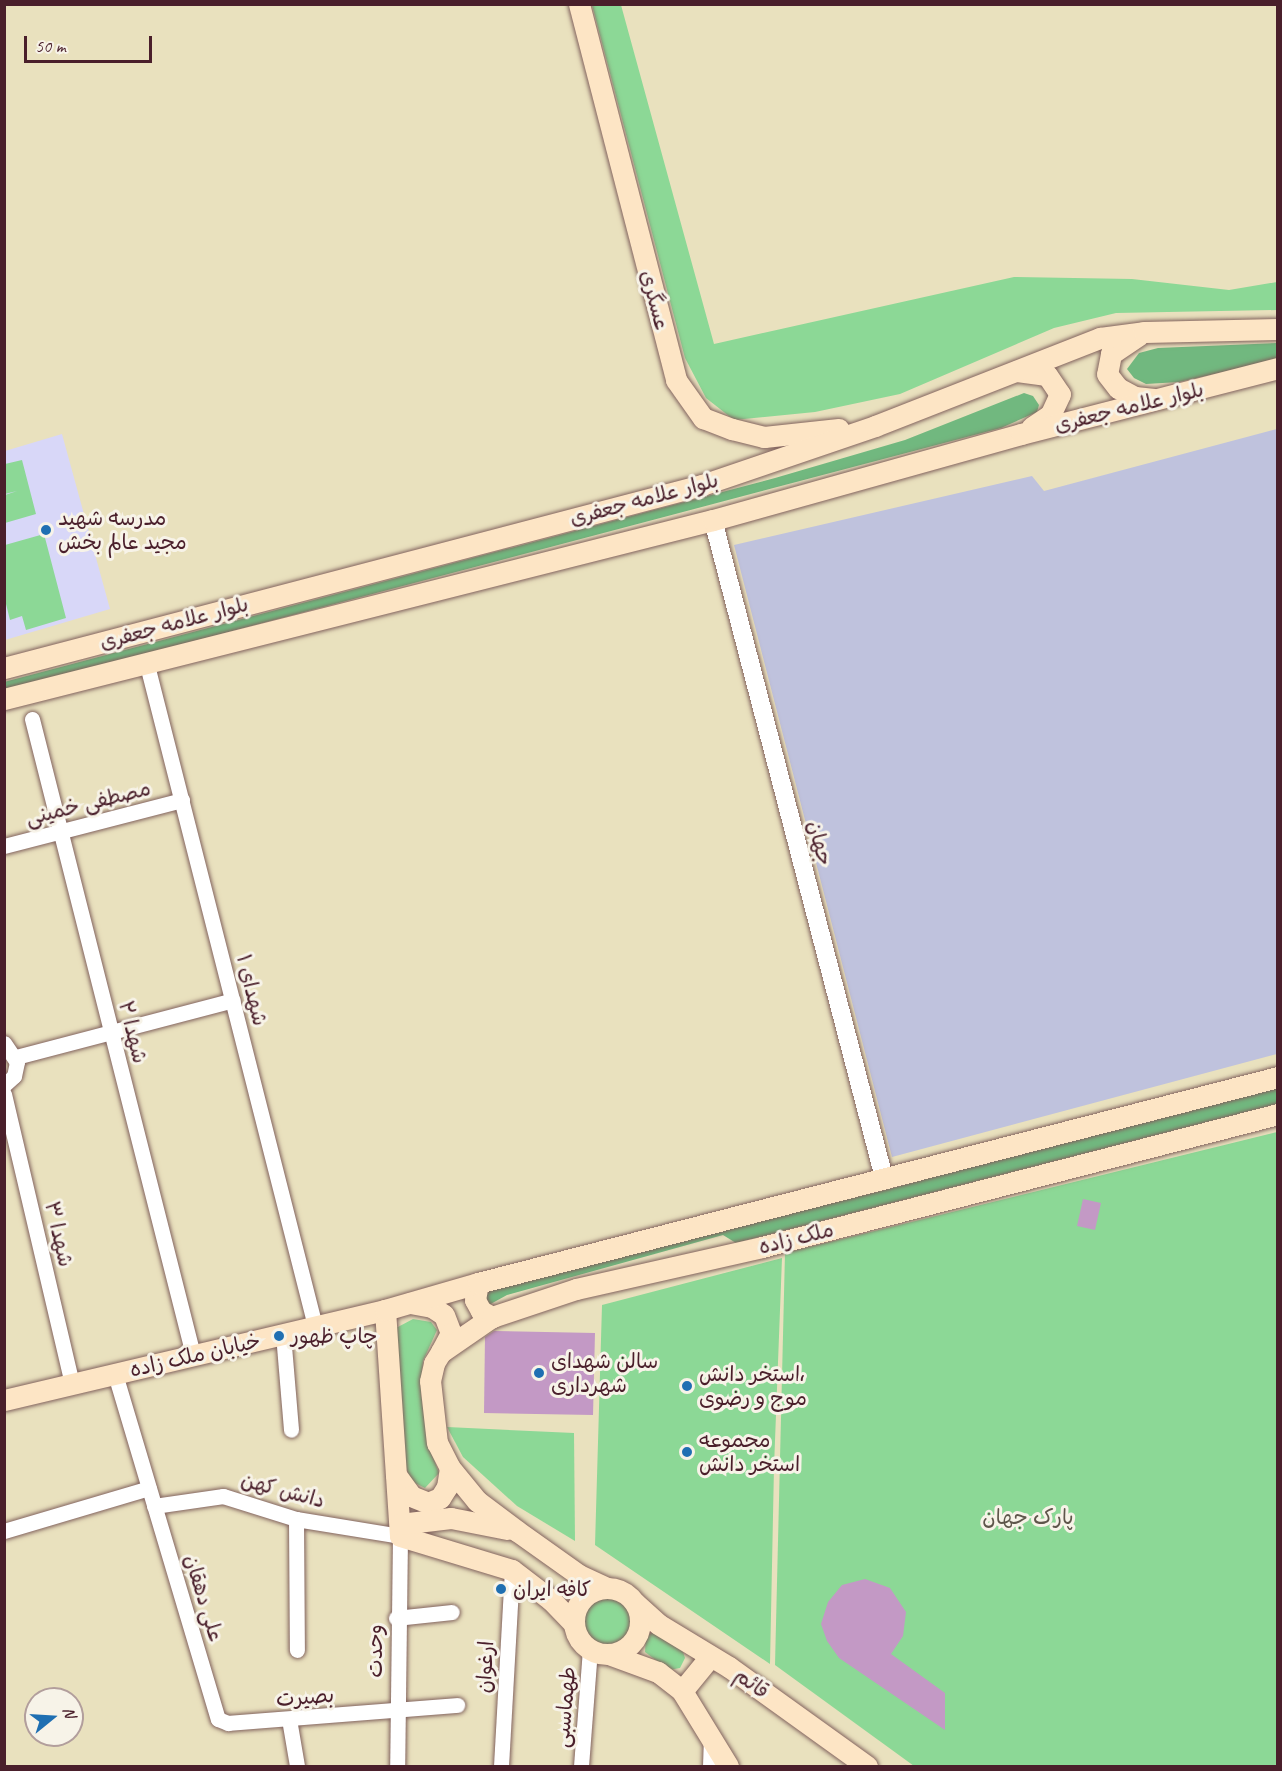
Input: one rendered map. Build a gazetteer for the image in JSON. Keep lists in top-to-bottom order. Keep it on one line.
{"streets":{"main road":["عسگری","بلوار علامه جعفری","ملک زاده","خیابان ملک زاده","قائم"],"street":["مصطفی خمینی","جهان","شهدای ۱","شهدا ۲","شهدا ۳","دانش کهن","علی دهقان","وحدت","ارغوان","بصیرت","طهماسبی"]},"crossings":[["عسگری","بلوار علامه جعفری"],["بلوار علامه جعفری","جهان"],["بلوار علامه جعفری","شهدای ۱"],["مصطفی خمینی","شهدای ۱"],["مصطفی خمینی","شهدا ۲"],["جهان","ملک زاده"],["شهدای ۱","خیابان ملک زاده"],["شهدا ۲","خیابان ملک زاده"],["شهدا ۳","خیابان ملک زاده"],["ملک زاده","خیابان ملک زاده"],["خیابان ملک زاده","علی دهقان"],["دانش کهن","علی دهقان"],["دانش کهن","وحدت"],["علی دهقان","بصیرت"],["وحدت","بصیرت"],["قائم","طهماسبی"]],"parks":["پارک جهان"],"places":["مدرسه شهید مجید عالم بخش","چاپ ظهور","سالن شهدای شهرداری","استخر دانش، موج و رضوی","مجموعه استخر دانش","کافه ایران"],"scale_bar":"50 m","north":"right"}
